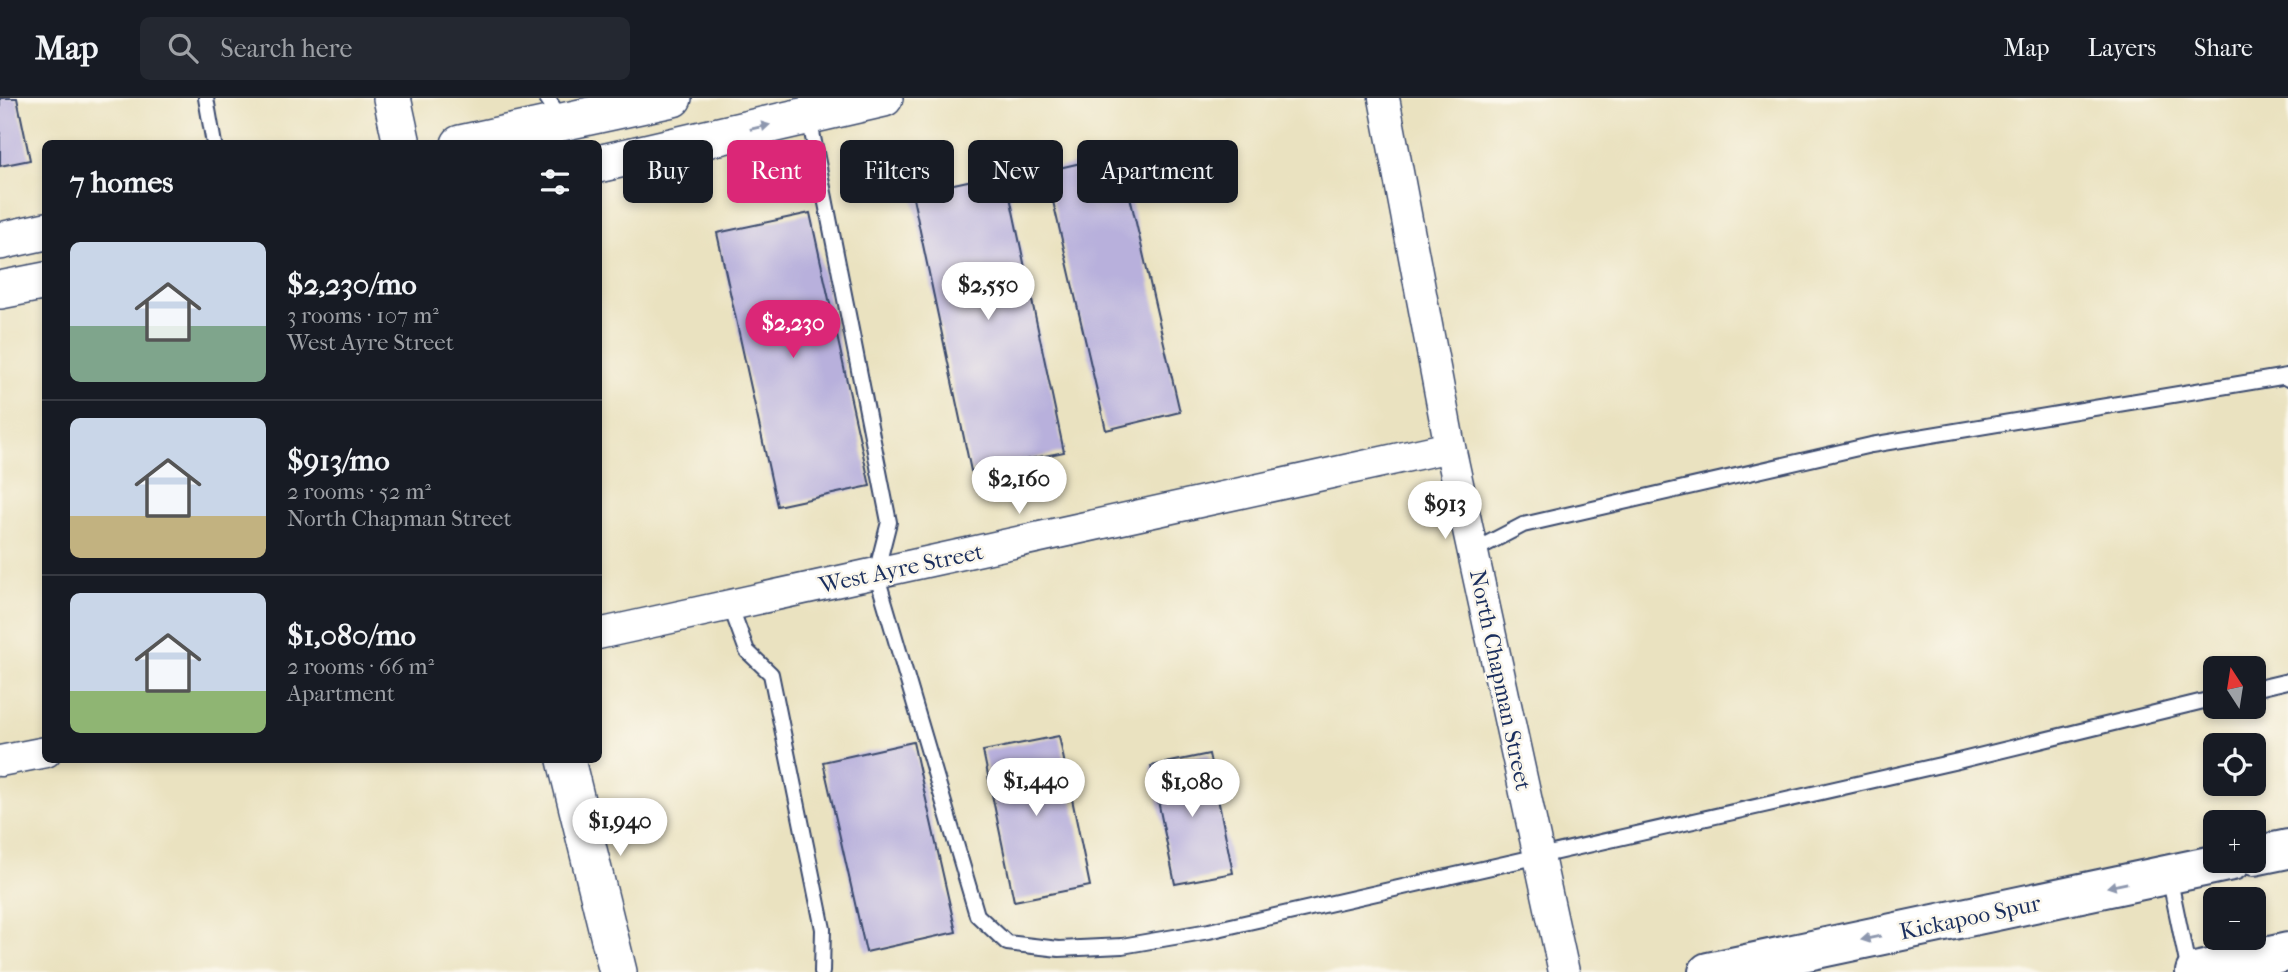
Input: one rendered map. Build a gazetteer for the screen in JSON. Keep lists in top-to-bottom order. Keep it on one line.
{"streets":{"main road":["Kickapoo Spur"],"street":["West Ayre Street","North Chapman Street"]},"crossings":[["West Ayre Street","North Chapman Street"]],"one_way":["Kickapoo Spur"],"north":"top","page":{"header":"Map","search":"Search here","nav":["Map","Layers","Share"],"chip":["Buy","Rent","Filters","New","Apartment"],"heading":"7 homes","list":[{"name":"$2,230/mo","note":"3 rooms · 107 m² · West Ayre Street"},{"name":"$913/mo","note":"2 rooms · 52 m² · North Chapman Street"},{"name":"$1,080/mo","note":"2 rooms · 66 m² · Apartment"}],"price":["$2,550","$2,230","$2,160","$913","$1,440","$1,080","$1,940"],"map_buttons":["+","−"]}}
